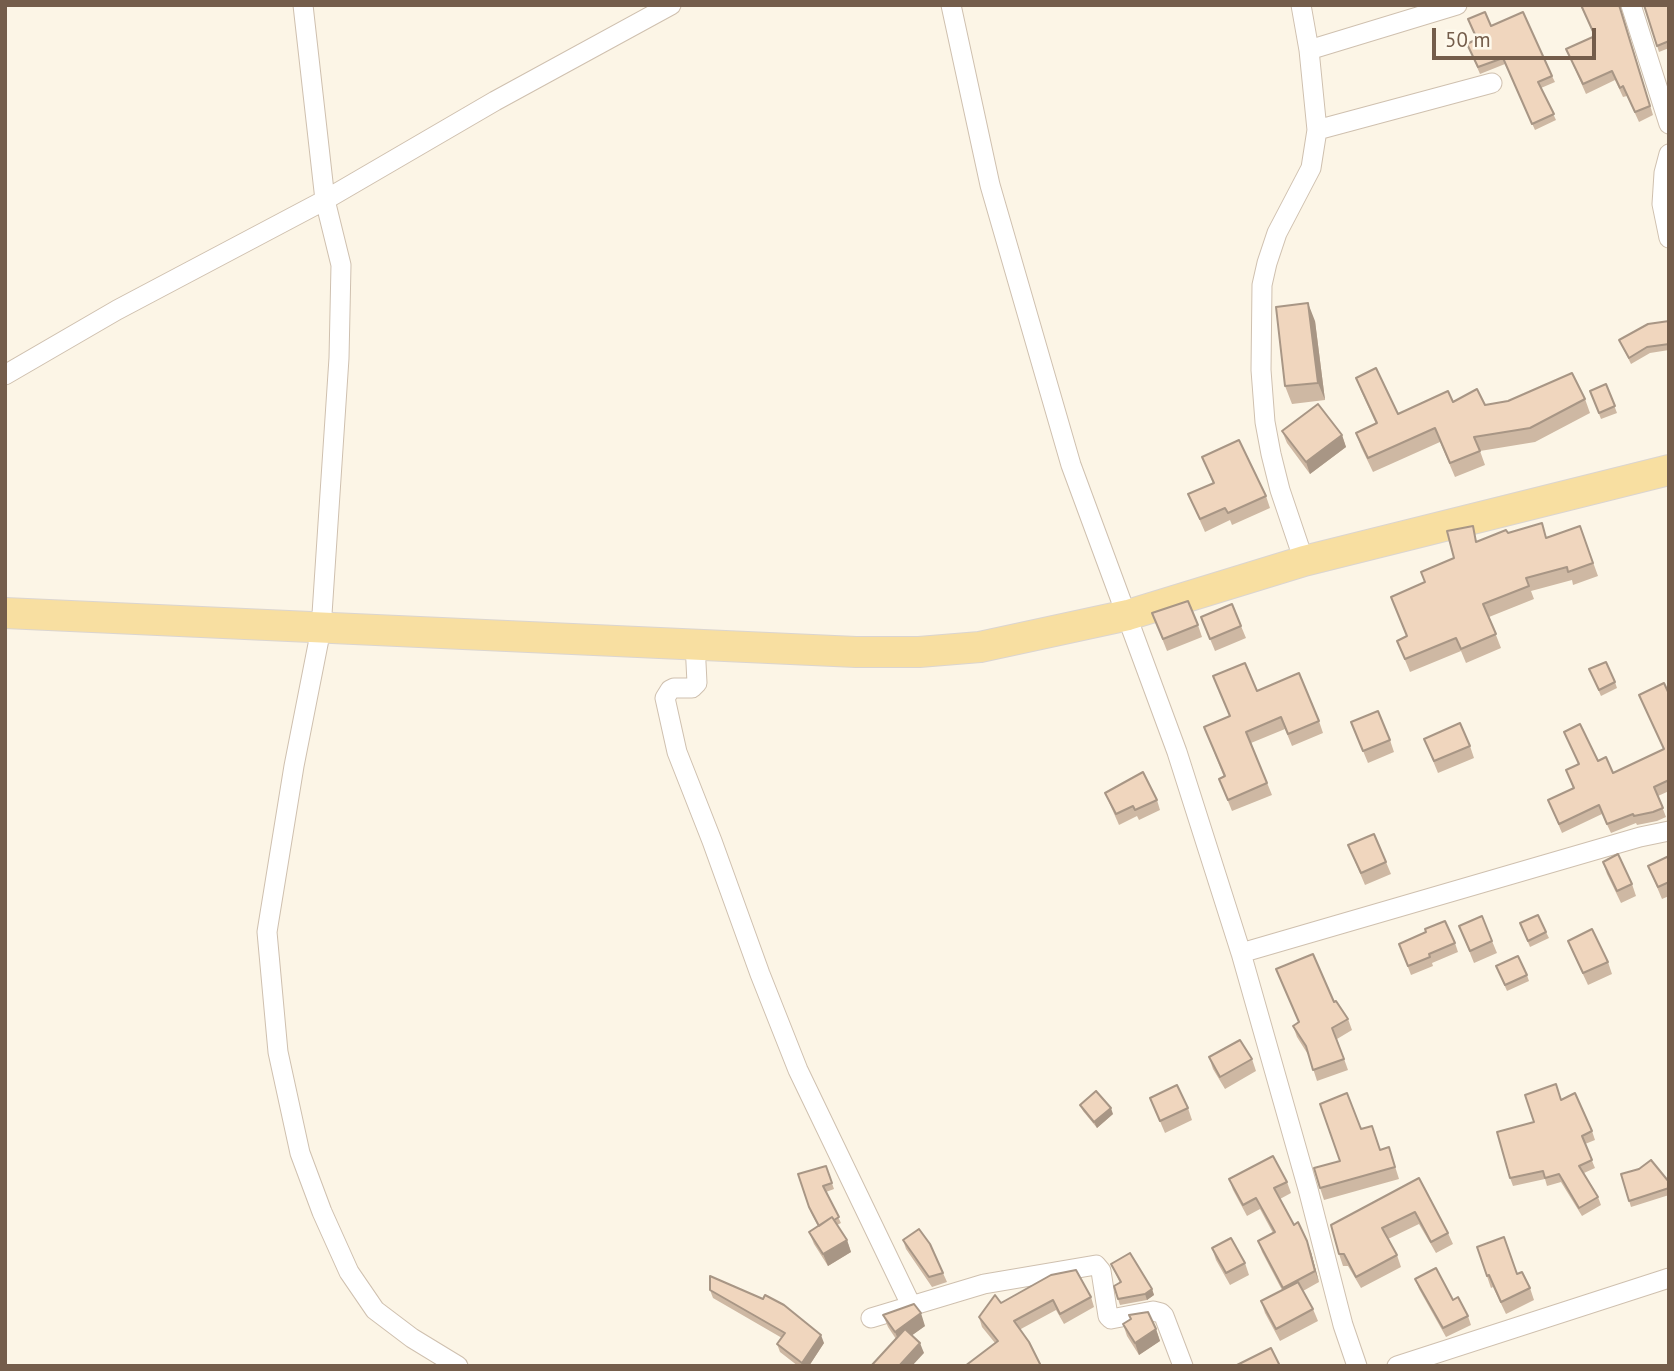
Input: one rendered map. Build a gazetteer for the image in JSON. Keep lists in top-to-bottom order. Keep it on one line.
{"scale_bar":"50 m"}
